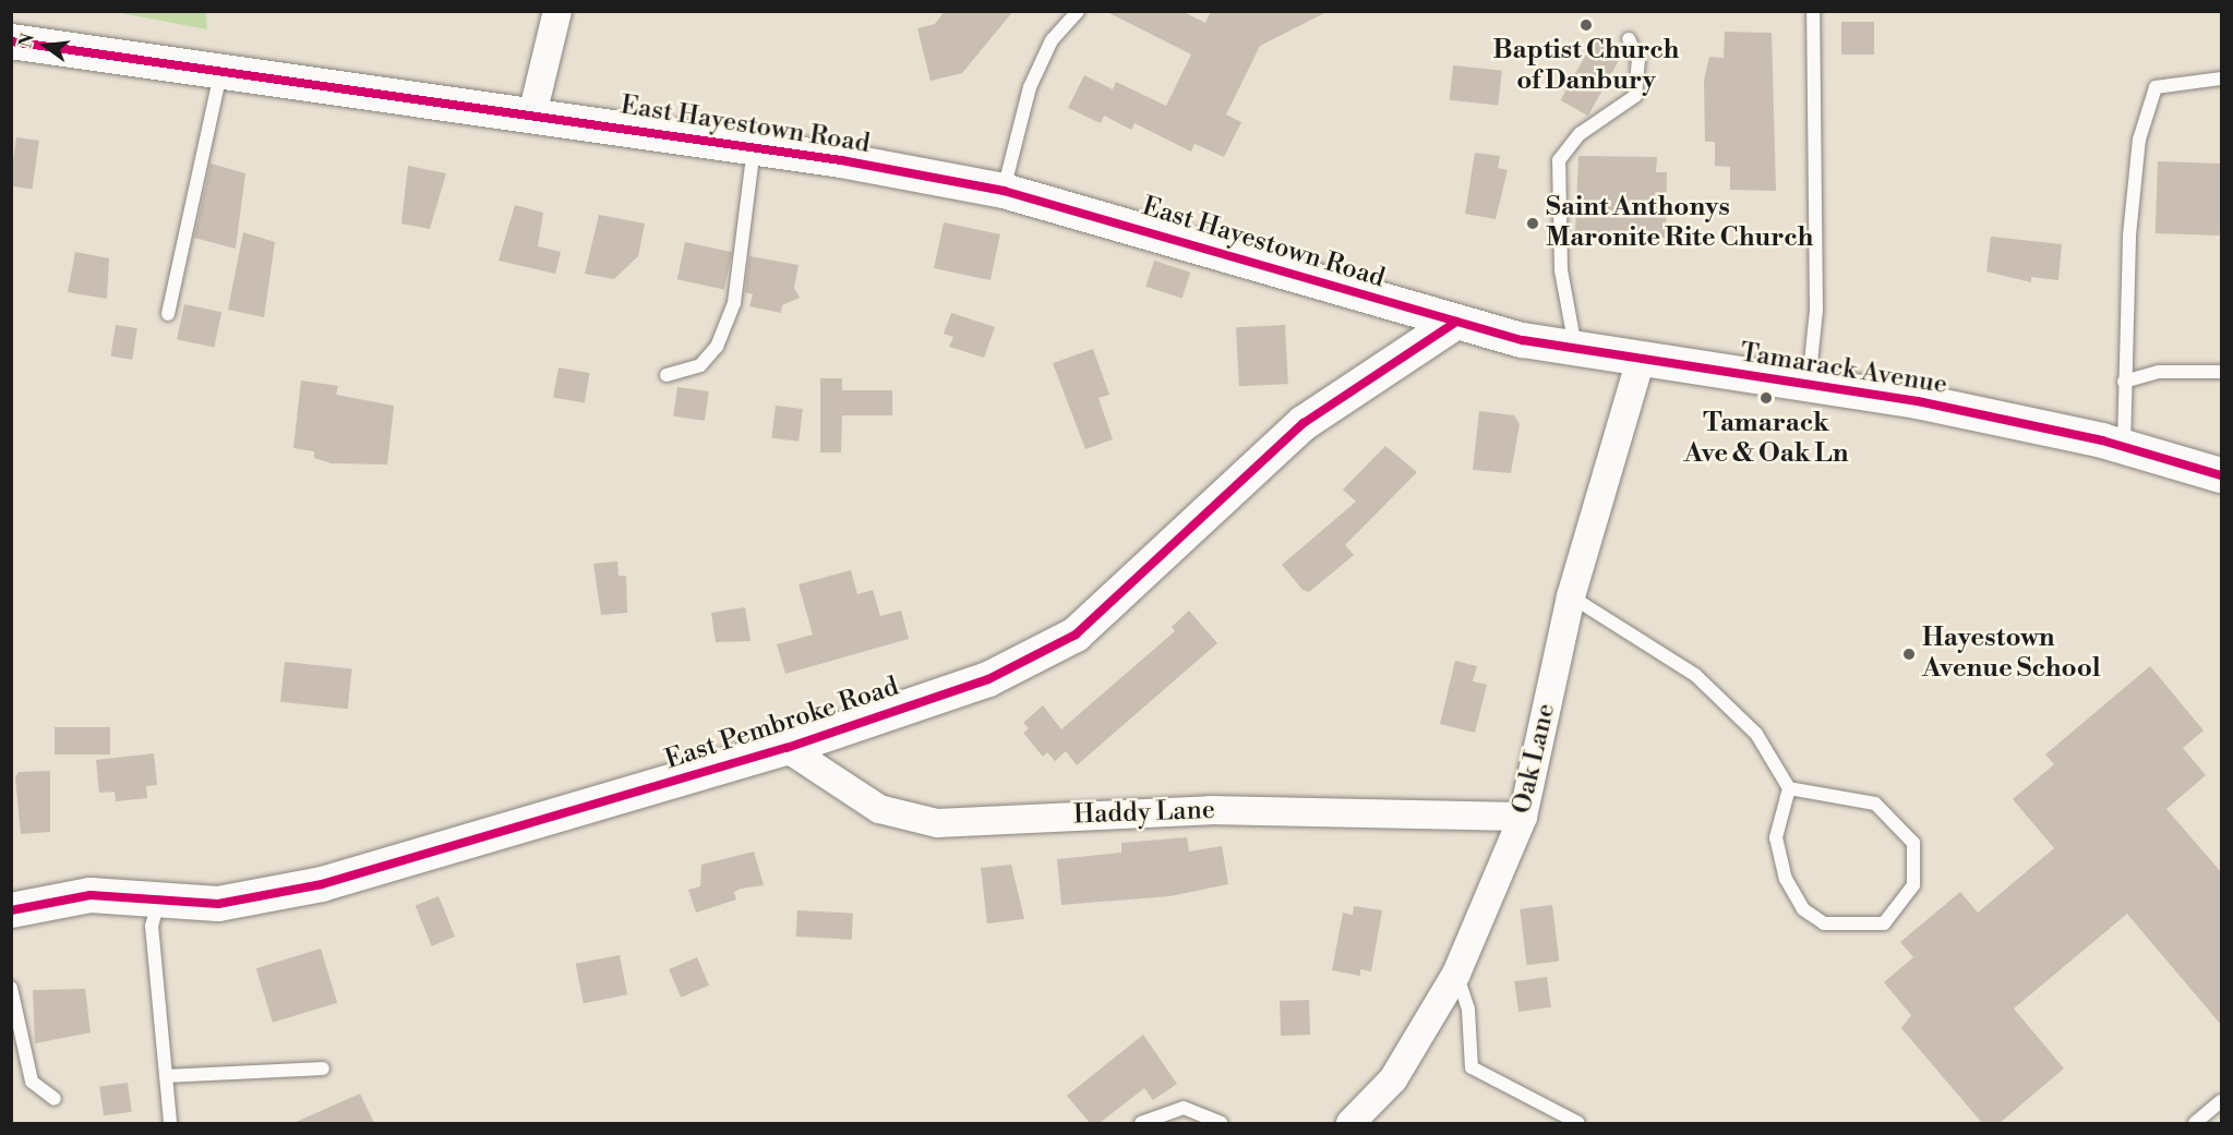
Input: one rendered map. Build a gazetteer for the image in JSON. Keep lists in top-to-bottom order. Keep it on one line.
{"streets":{"street":["East Hayestown Road","Tamarack Avenue","East Pembroke Road","Oak Lane","Haddy Lane"]},"crossings":[["East Hayestown Road","Tamarack Avenue"],["East Hayestown Road","East Pembroke Road"],["Tamarack Avenue","East Pembroke Road"],["Tamarack Avenue","Oak Lane"],["East Pembroke Road","Haddy Lane"],["Oak Lane","Haddy Lane"]],"places":["Baptist Church of Danbury","Saint Anthonys Maronite Rite Church","Tamarack Ave & Oak Ln","Hayestown Avenue School"],"north":"left"}
